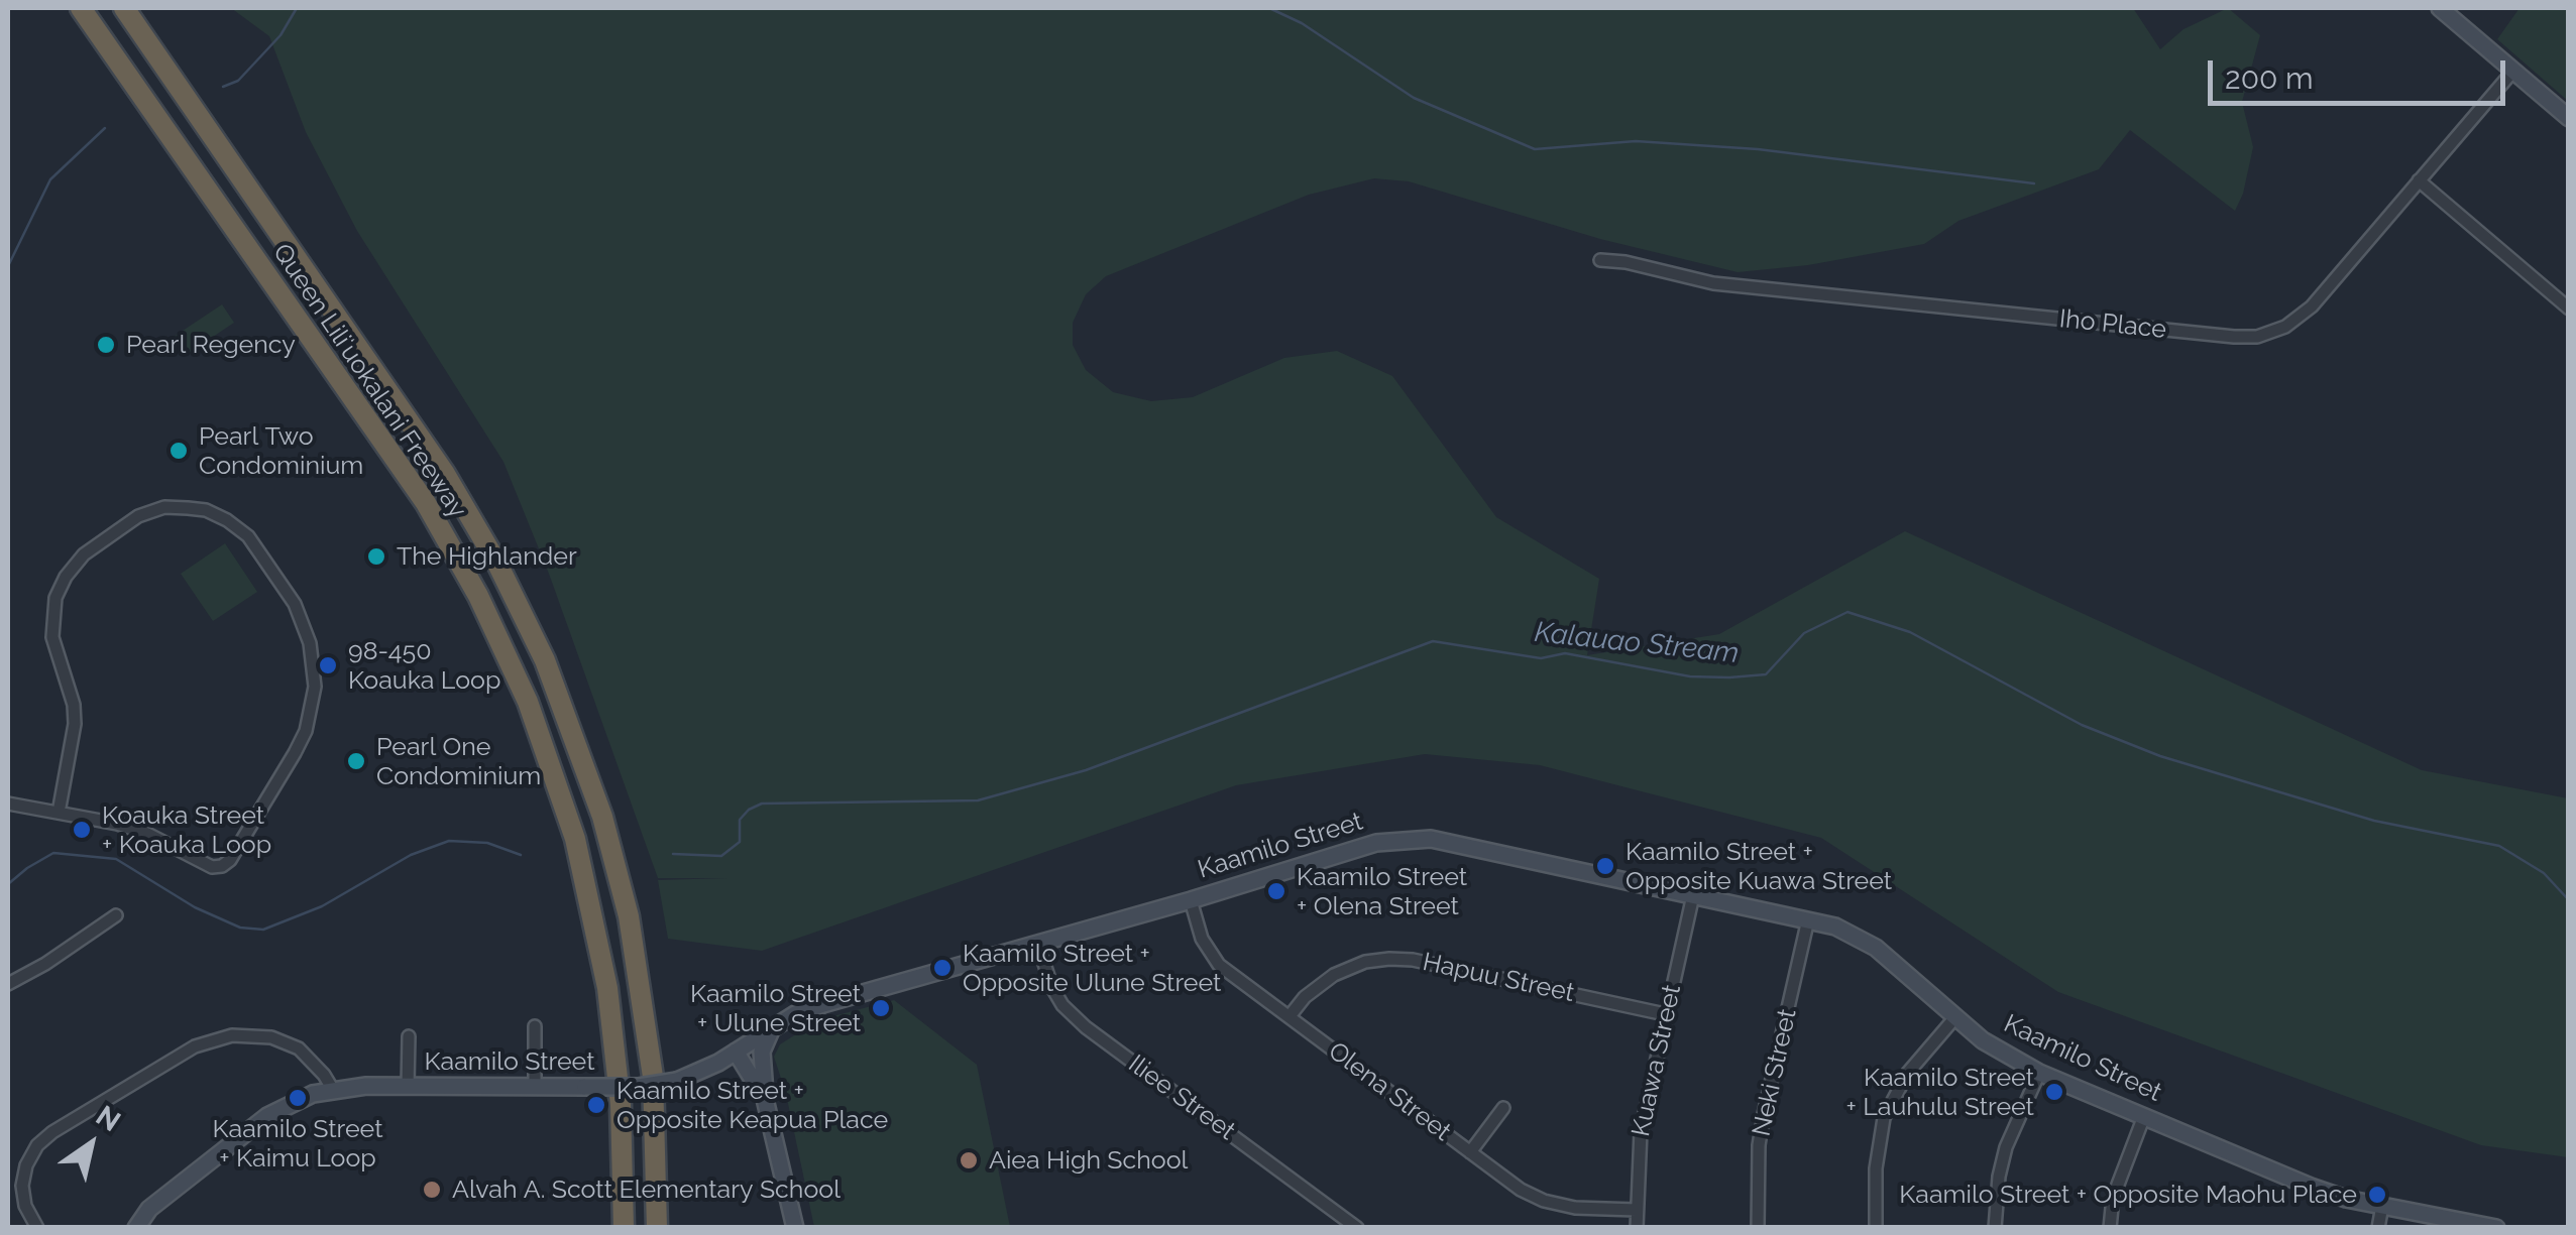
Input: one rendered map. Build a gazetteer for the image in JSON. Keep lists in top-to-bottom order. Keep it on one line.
{"streets":{"highway":["Queen Liliʻuokalani Freeway"],"street":["Iho Place","Kaamilo Street","Hapuu Street","Kuawa Street","Neki Street","Olena Street","Iliee Street"]},"crossings":[["Kaamilo Street","Kuawa Street"],["Kaamilo Street","Neki Street"],["Kaamilo Street","Olena Street"],["Kaamilo Street","Iliee Street"],["Hapuu Street","Kuawa Street"],["Hapuu Street","Olena Street"],["Kuawa Street","Olena Street"]],"water":["Kalauao Stream"],"places":["Pearl Regency","Pearl Two Condominium","The Highlander","98-450 Koauka Loop","Pearl One Condominium","Koauka Street + Koauka Loop","Kaamilo Street + Opposite Kuawa Street","Kaamilo Street + Olena Street","Kaamilo Street + Opposite Ulune Street","Kaamilo Street + Ulune Street","Kaamilo Street + Lauhulu Street","Kaamilo Street + Kaimu Loop","Kaamilo Street + Opposite Keapua Place","Aiea High School","Alvah A. Scott Elementary School","Kaamilo Street + Opposite Maohu Place"],"scale_bar":"200 m","north":"top right"}
